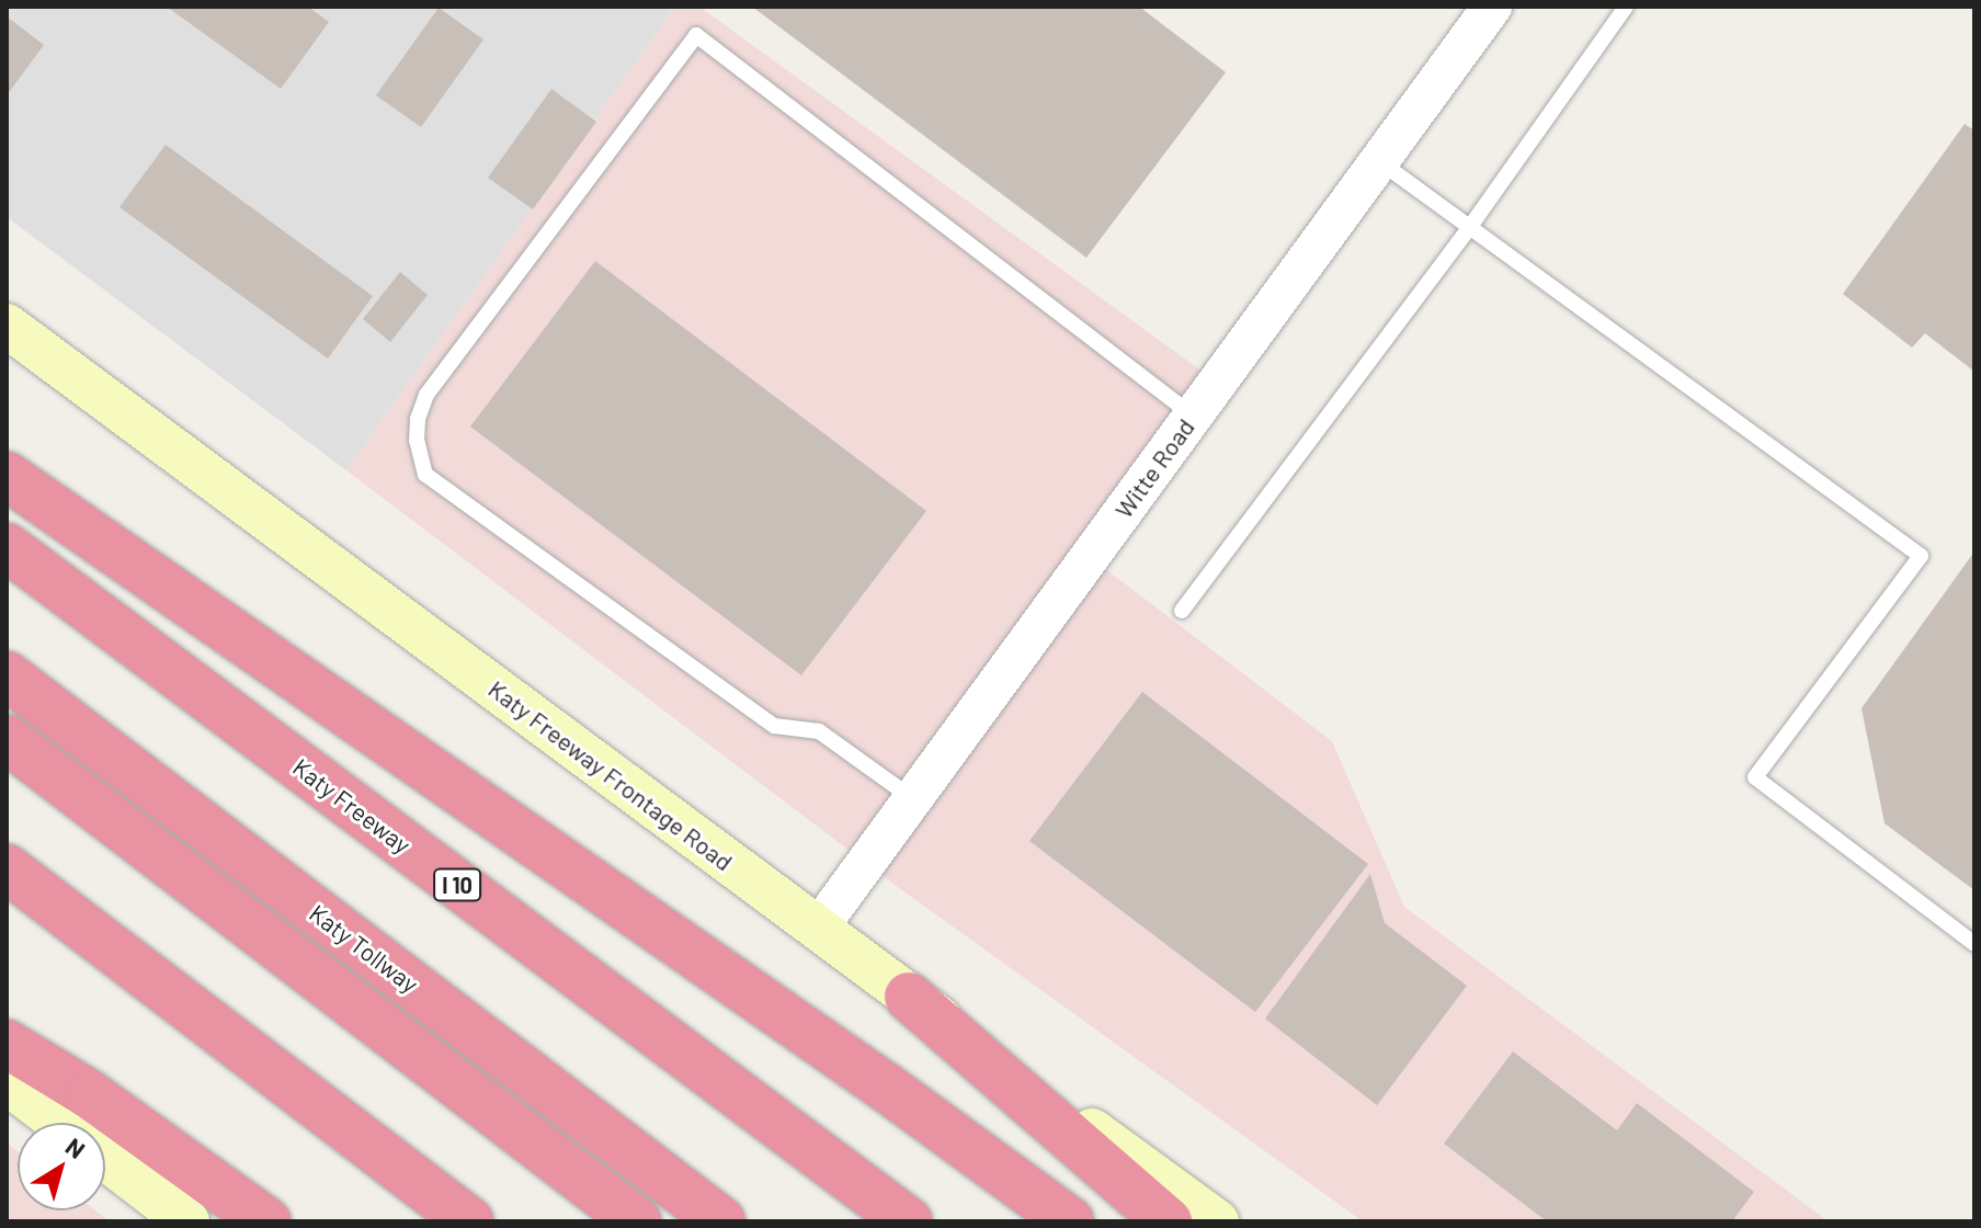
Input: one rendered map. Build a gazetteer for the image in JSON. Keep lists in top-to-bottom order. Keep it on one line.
{"streets":{"highway":["Katy Freeway","I 10","Katy Tollway"],"main road":["Katy Freeway Frontage Road"],"street":["Witte Road"]},"crossings":[["Witte Road","Katy Freeway Frontage Road"]],"north":"top right"}
